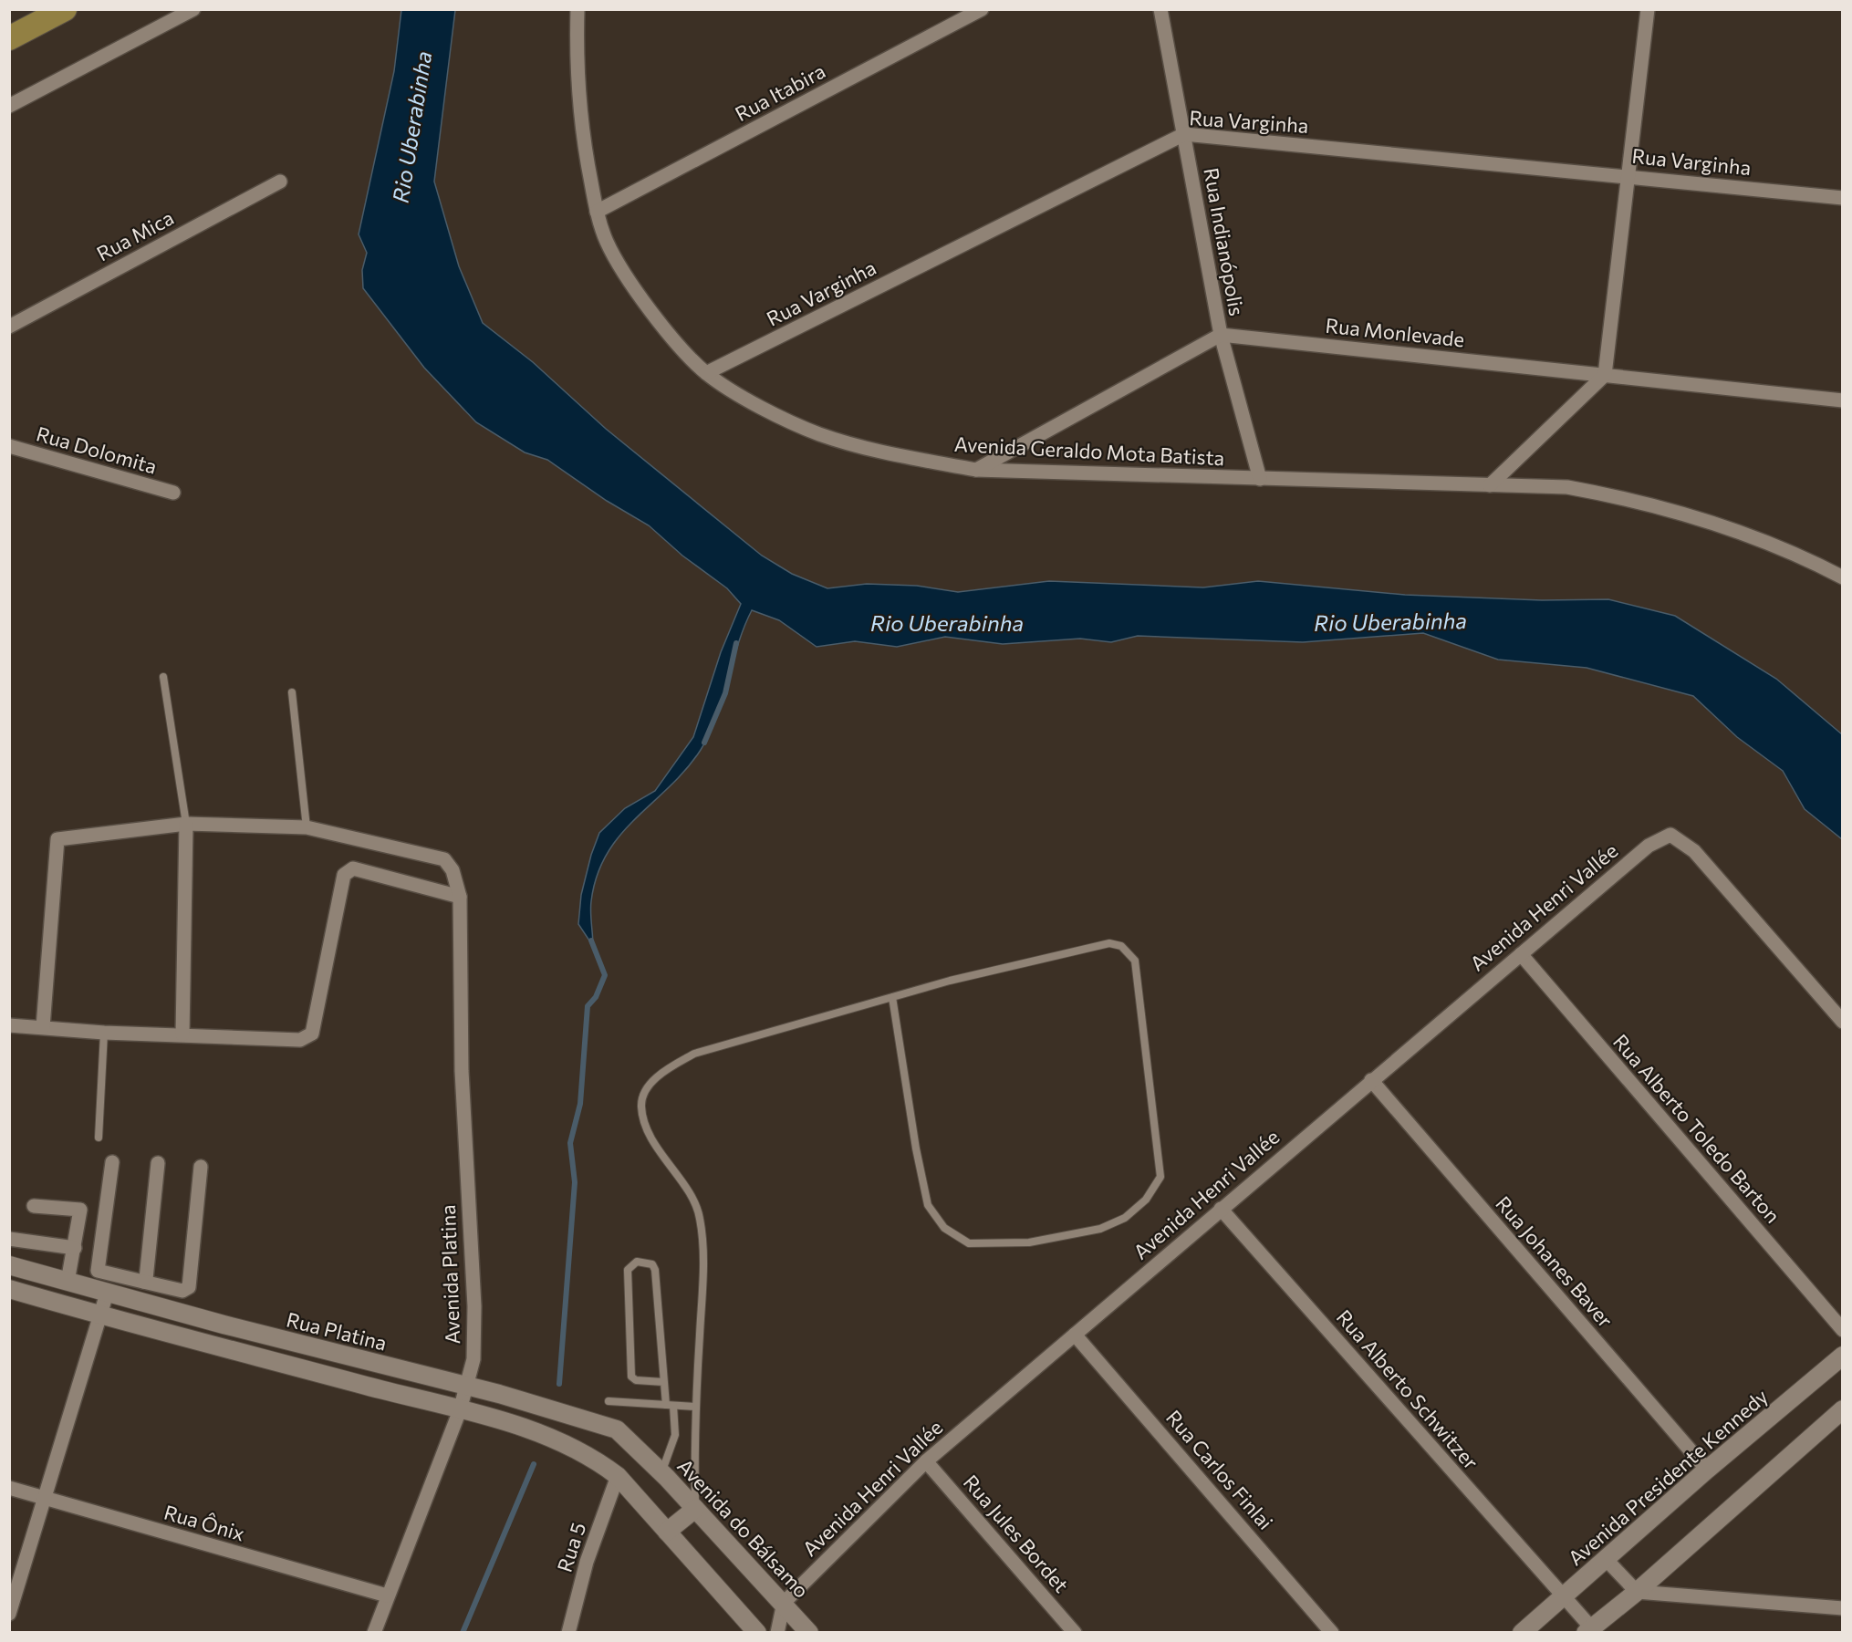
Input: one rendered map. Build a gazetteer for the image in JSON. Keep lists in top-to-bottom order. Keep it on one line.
{"streets":{"street":["Rua Itabira","Rua Varginha","Rua Mica","Rua Indianópolis","Rua Monlevade","Rua Dolomita","Avenida Geraldo Mota Batista","Avenida Henri Vallée","Rua Alberto Toledo Barton","Rua Johanes Baver","Avenida Platina","Rua Platina","Rua Alberto Schwitzer","Rua Carlos Finlai","Avenida Presidente Kennedy","Rua Ônix","Avenida do Bálsamo","Rua Jules Bordet","Rua 5"]},"crossings":[["Rua Itabira","Avenida Geraldo Mota Batista"],["Rua Varginha","Rua Indianópolis"],["Rua Varginha","Avenida Geraldo Mota Batista"],["Rua Indianópolis","Rua Monlevade"],["Rua Indianópolis","Avenida Geraldo Mota Batista"],["Avenida Henri Vallée","Rua Alberto Toledo Barton"],["Avenida Henri Vallée","Rua Johanes Baver"],["Avenida Henri Vallée","Rua Alberto Schwitzer"],["Avenida Henri Vallée","Rua Carlos Finlai"],["Avenida Henri Vallée","Avenida do Bálsamo"],["Avenida Henri Vallée","Rua Jules Bordet"],["Rua Johanes Baver","Avenida Presidente Kennedy"],["Avenida Platina","Rua Platina"],["Avenida Platina","Rua Ônix"],["Rua Platina","Avenida do Bálsamo"],["Rua Alberto Schwitzer","Avenida Presidente Kennedy"]],"water":["Rio Uberabinha"]}
